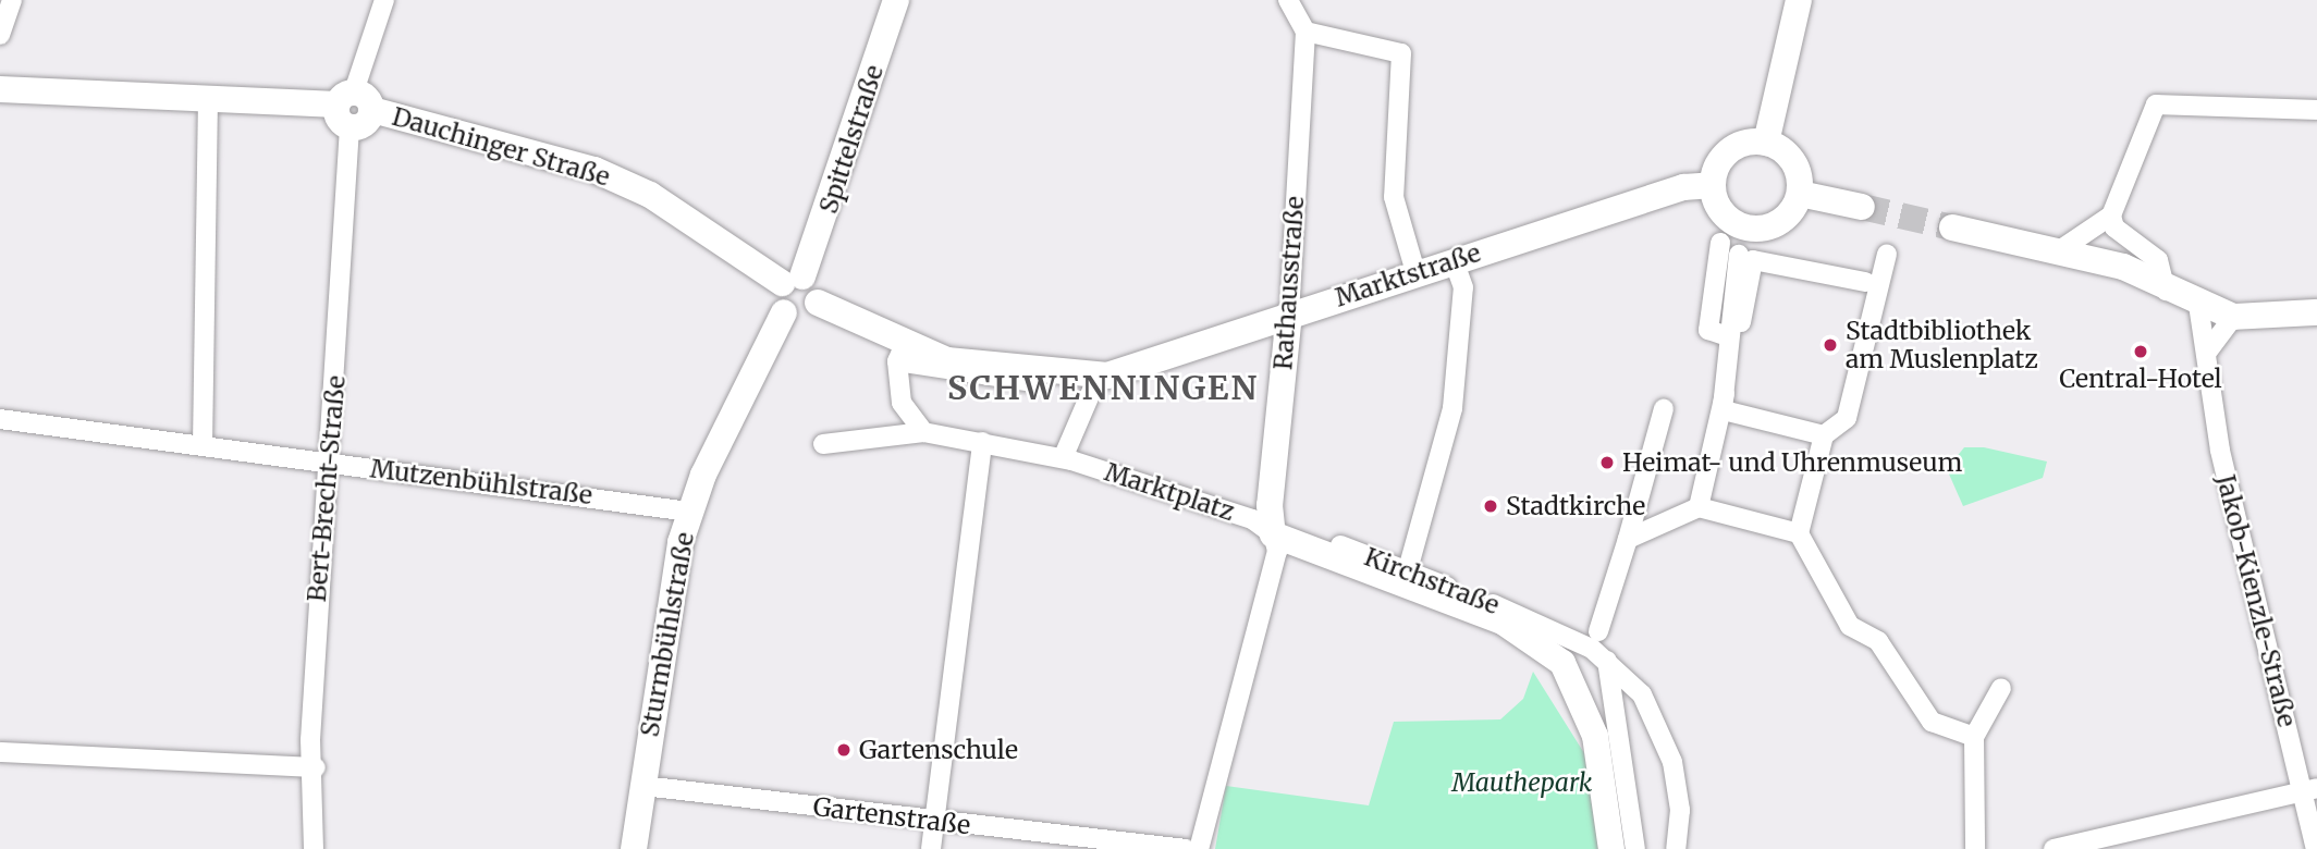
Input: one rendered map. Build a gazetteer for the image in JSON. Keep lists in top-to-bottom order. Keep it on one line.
{"streets":{"main road":["Spittelstraße","Dauchinger Straße","Marktstraße","Rathausstraße","Kirchstraße","Sturmbühlstraße"],"street":["Mutzenbühlstraße","Bert-Brecht-Straße","Marktplatz","Jakob-Kienzle-Straße","Gartenstraße"]},"crossings":[["Spittelstraße","Dauchinger Straße"],["Spittelstraße","Sturmbühlstraße"],["Dauchinger Straße","Bert-Brecht-Straße"],["Dauchinger Straße","Sturmbühlstraße"],["Marktstraße","Rathausstraße"],["Rathausstraße","Marktplatz"],["Rathausstraße","Kirchstraße"],["Mutzenbühlstraße","Bert-Brecht-Straße"],["Mutzenbühlstraße","Sturmbühlstraße"],["Marktplatz","Kirchstraße"],["Sturmbühlstraße","Gartenstraße"]],"districts":["SCHWENNINGEN"],"parks":["Mauthepark"],"places":["Stadtbibliothek am Muslenplatz","Central-Hotel","Heimat- und Uhrenmuseum","Stadtkirche","Gartenschule"]}
